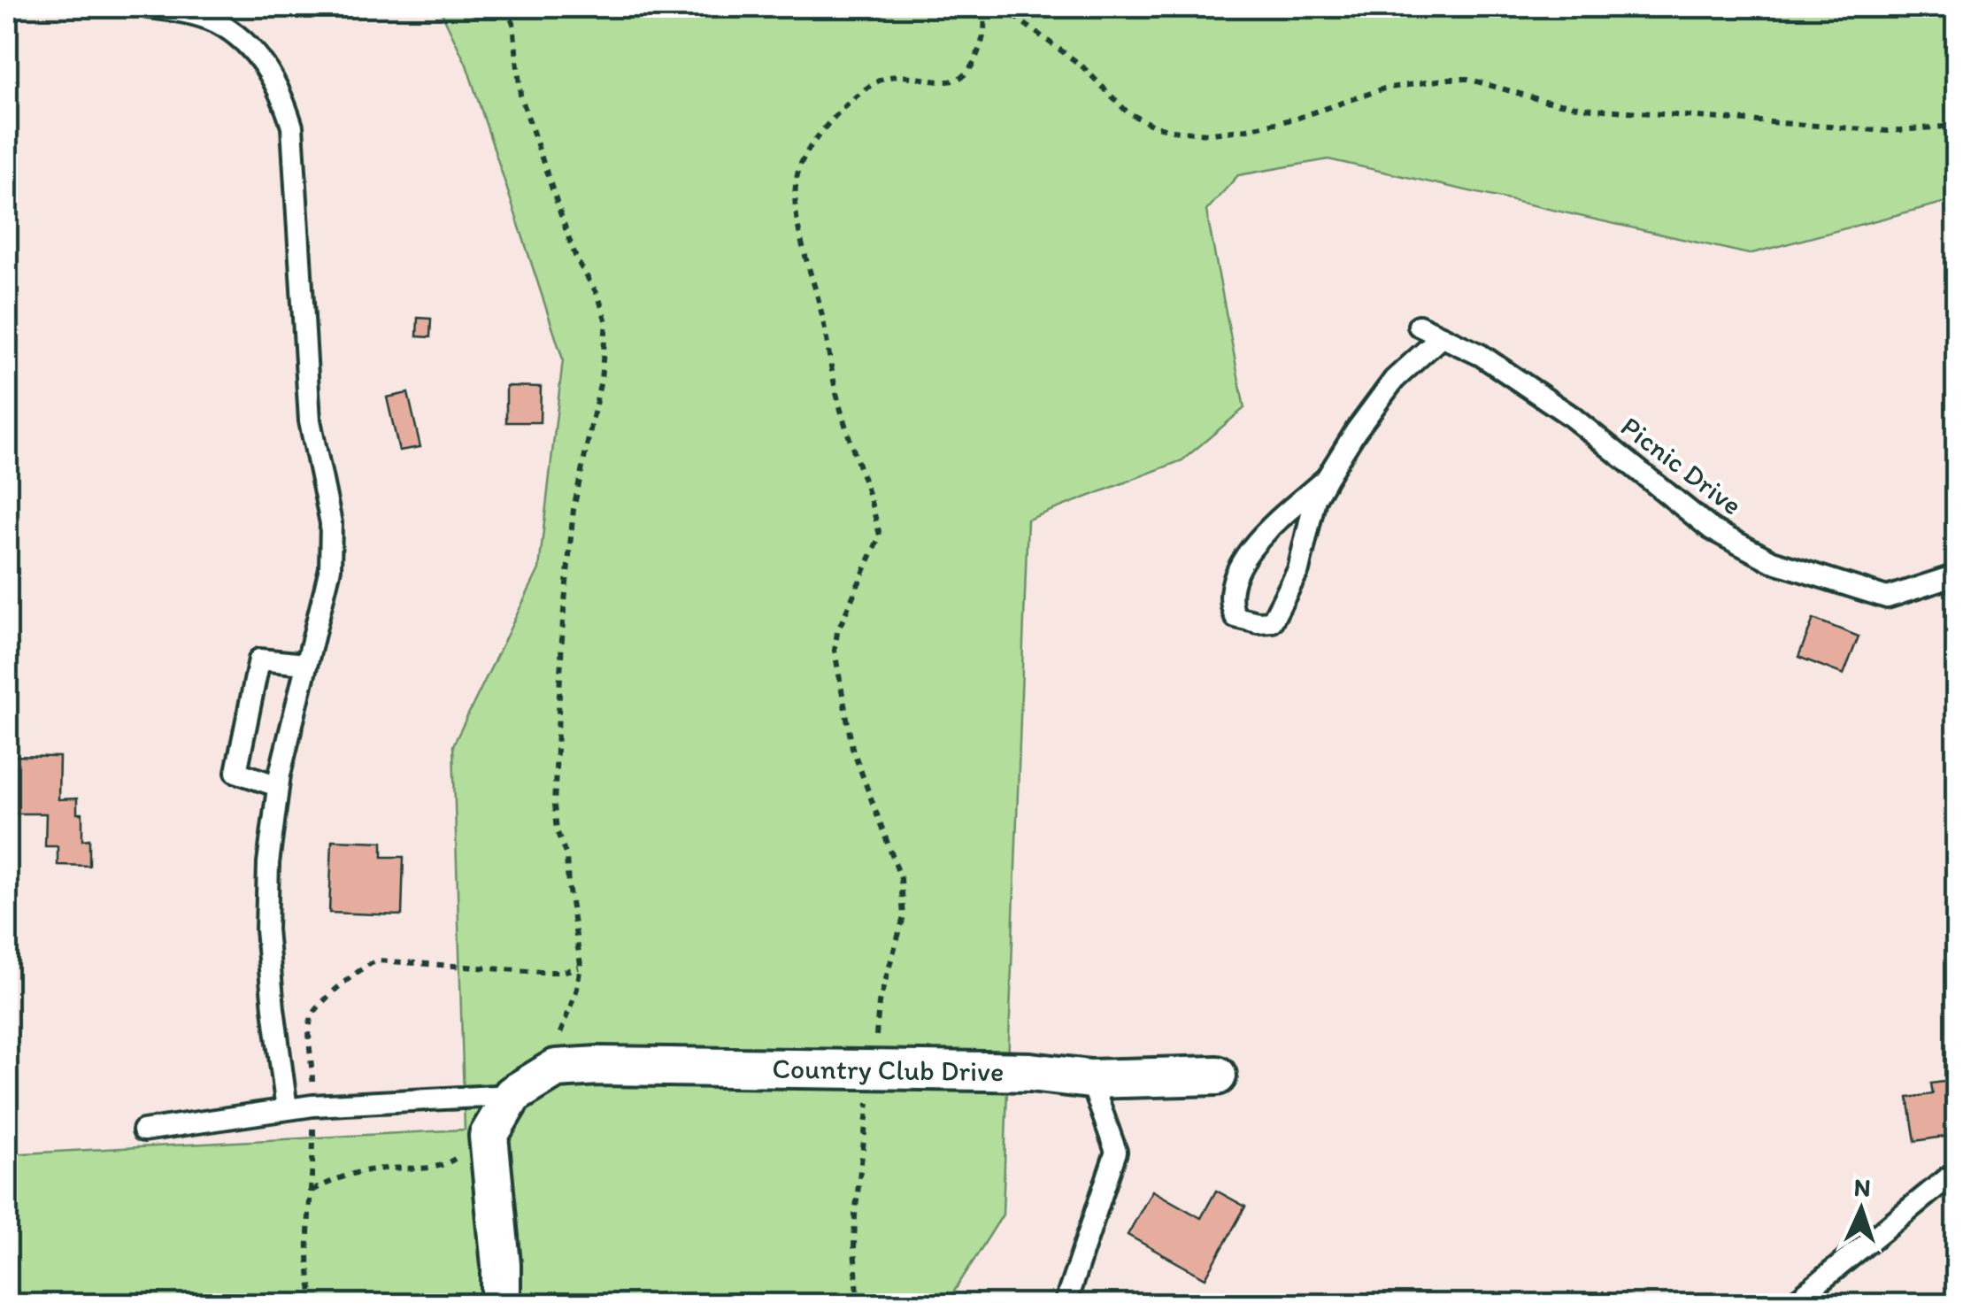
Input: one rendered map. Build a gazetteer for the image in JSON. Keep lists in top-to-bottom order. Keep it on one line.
{"streets":{"street":["Country Club Drive"],"lane":["Picnic Drive"]},"north":"top"}
